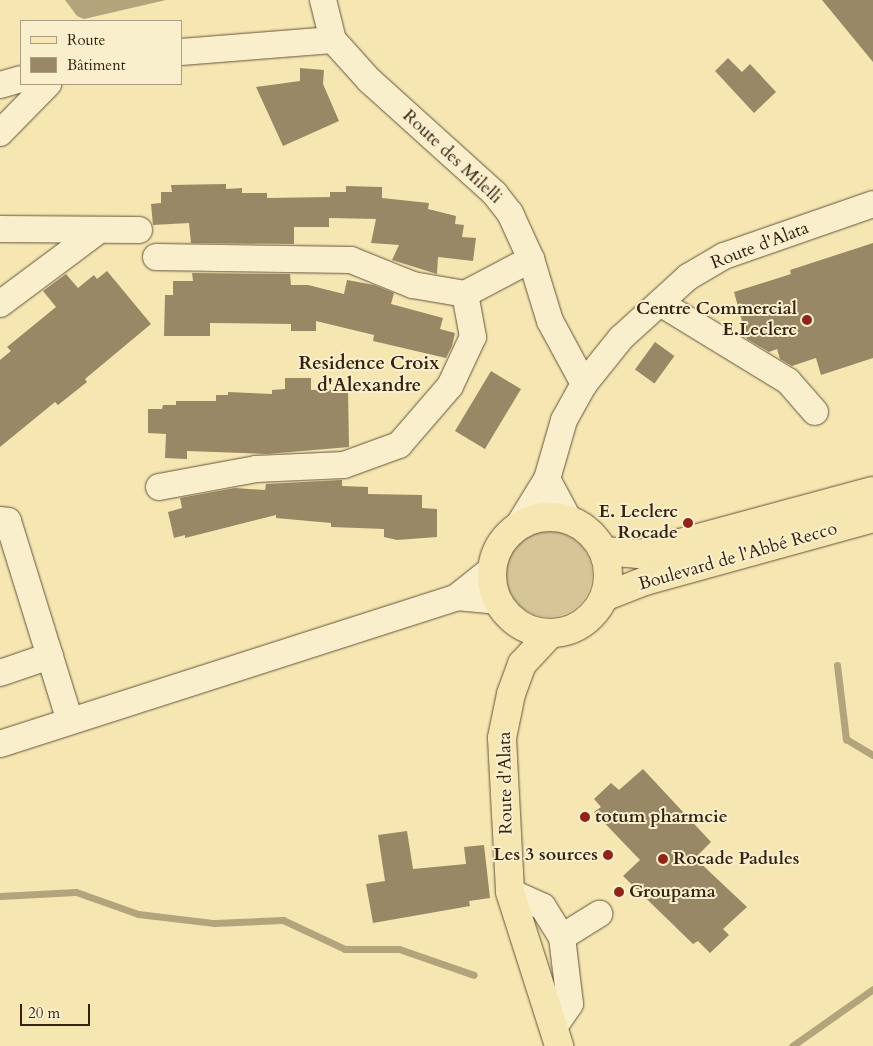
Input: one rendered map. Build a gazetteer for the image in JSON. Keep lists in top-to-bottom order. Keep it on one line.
{"streets":{"main road":["Route d'Alata","Boulevard de l'Abbé Recco"],"street":["Route des Milelli"]},"crossings":[["Route des Milelli","Route d'Alata"],["Route d'Alata","Boulevard de l'Abbé Recco"]],"districts":["Residence Croix d'Alexandre"],"places":["Centre Commercial E.Leclerc","E. Leclerc Rocade","totum pharmcie","Les 3 sources","Rocade Padules","Groupama"],"legend":["Route","Bâtiment"],"scale_bar":"20 m"}
